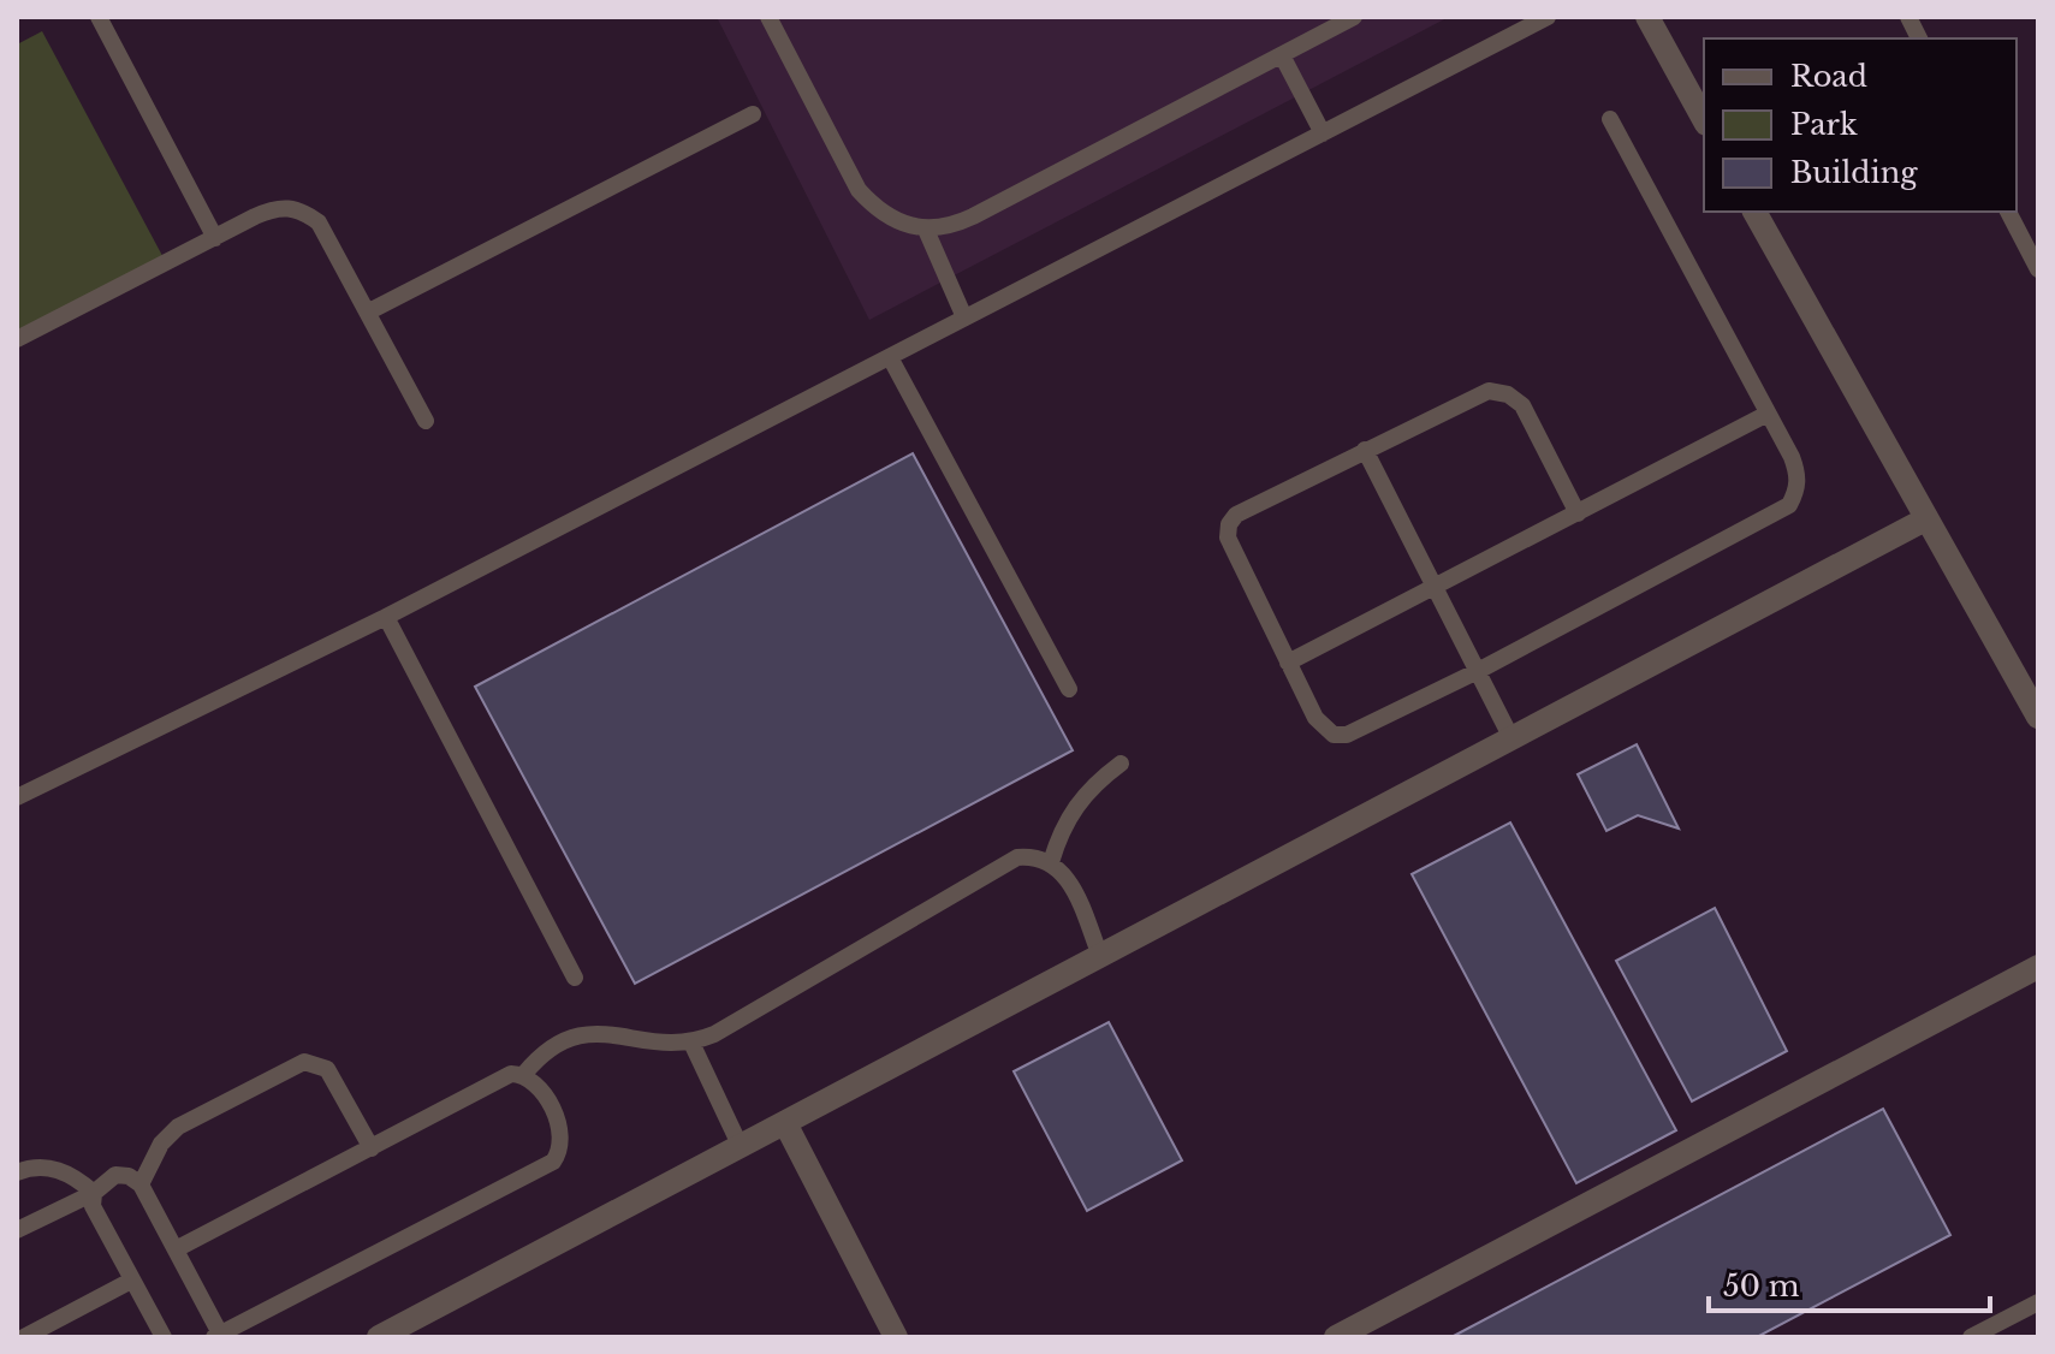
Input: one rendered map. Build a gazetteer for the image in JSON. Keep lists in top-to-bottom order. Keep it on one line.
{"legend":["Road","Park","Building"],"scale_bar":"50 m"}
